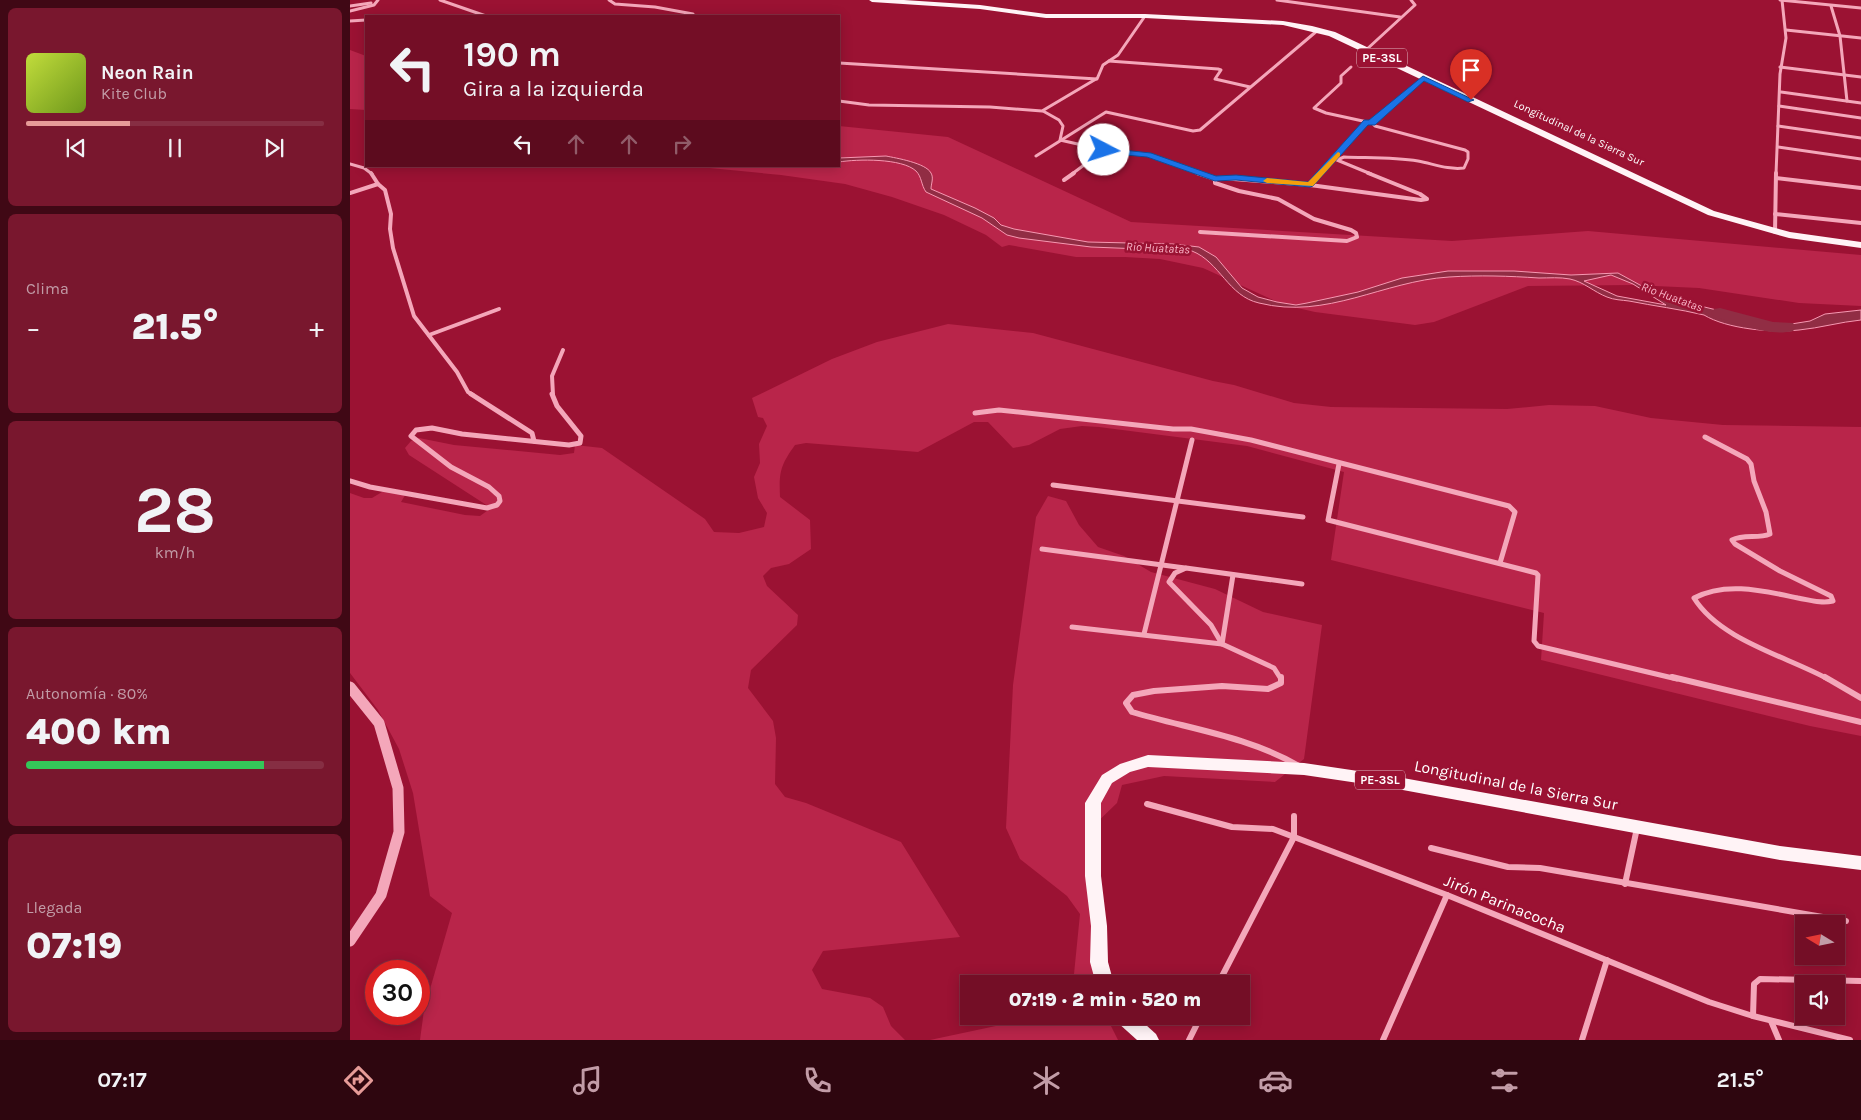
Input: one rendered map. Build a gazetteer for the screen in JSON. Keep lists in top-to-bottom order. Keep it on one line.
{"streets":{"main road":["PE-3SL","Longitudinal de la Sierra Sur"],"street":["Jirón Parinacocha"]},"water":["Rio Huatatas"],"north":"left","page":{"turn":["190 m","Gira a la izquierda"],"song":["Neon Rain","Kite Club"],"tile":["Clima",["28","km/h"],["Autonomía · 80%","400 km"],["Llegada","07:19"]],"heat":["−","21.5°","+"],"limit":"30","trip":"07:19 · 2 min · 520 m","tabs":["07:17","21.5°"]}}
